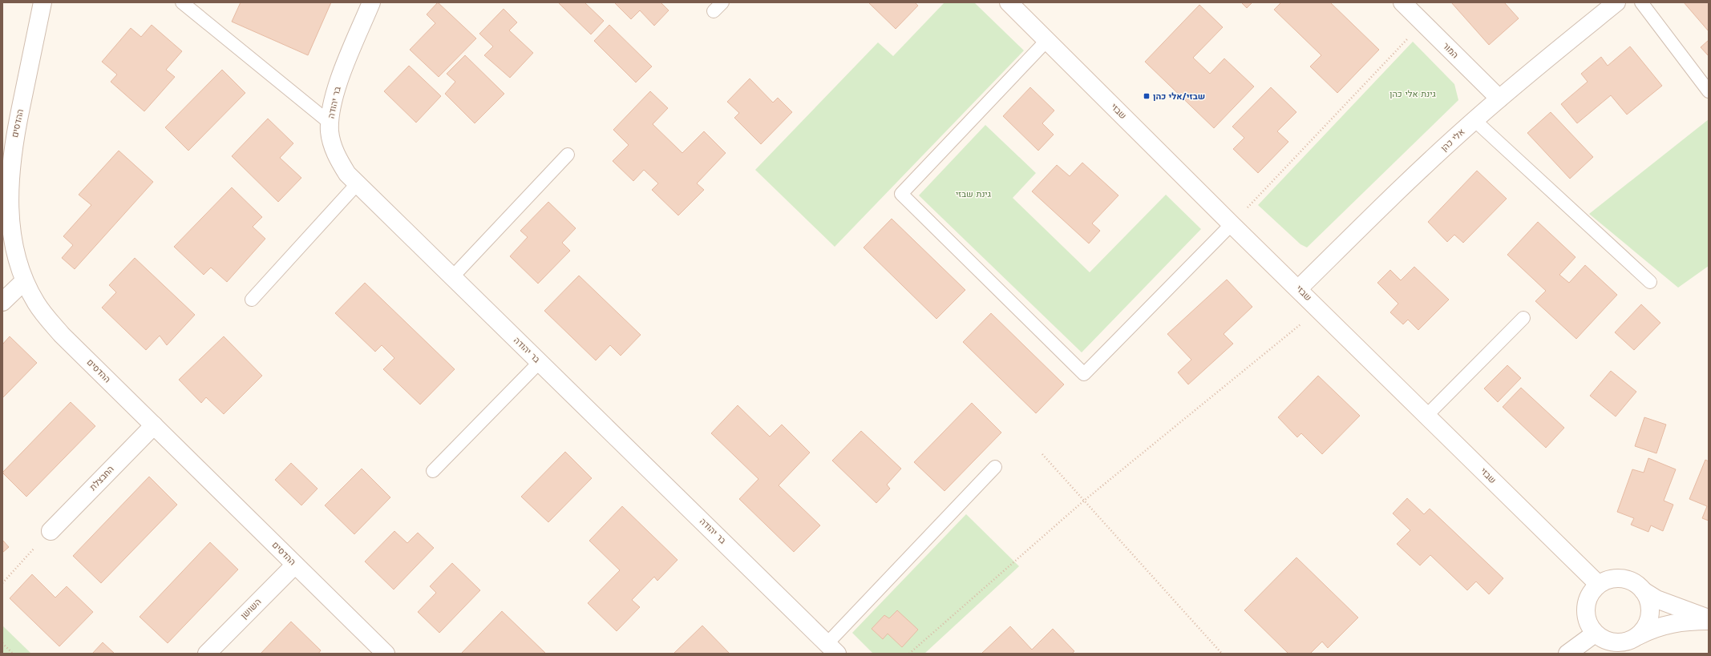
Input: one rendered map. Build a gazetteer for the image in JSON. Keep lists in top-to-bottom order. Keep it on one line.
{"streets":{"street":["המור","בר יהודה","שבזי","ההדסים","אלי כהן","החבצלת","השושן"]},"crossings":[["המור","אלי כהן"],["שבזי","אלי כהן"],["ההדסים","החבצלת"],["ההדסים","השושן"]],"parks":["גינת אלי כהן","גינת שבזי"],"places":{"transit":["שבזי/אלי כהן"]}}
